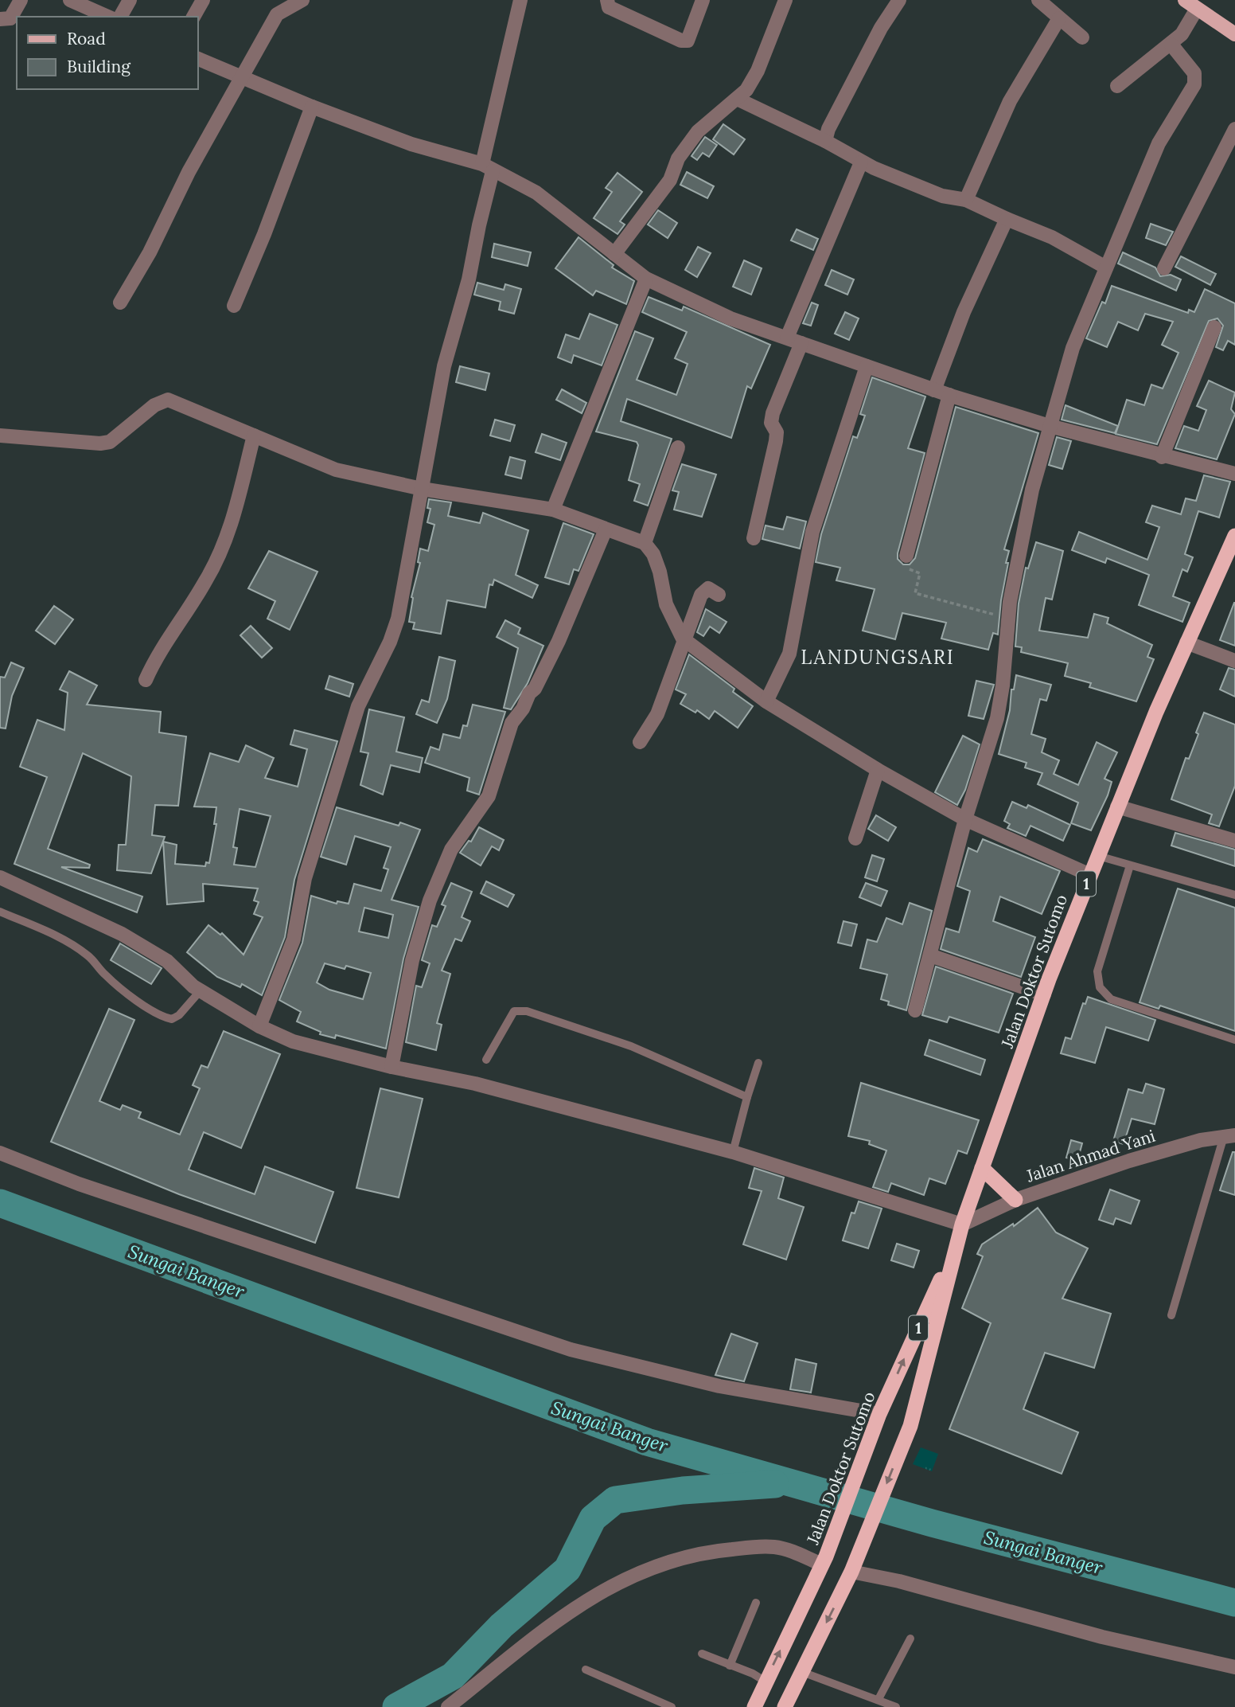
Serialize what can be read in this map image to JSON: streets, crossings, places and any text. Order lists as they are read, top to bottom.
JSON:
{
  "streets": {
    "highway": ["1", "Jalan Doktor Sutomo"],
    "street": ["Jalan Ahmad Yani"]
  },
  "crossings": [
    ["Jalan Doktor Sutomo", "Jalan Ahmad Yani"]
  ],
  "districts": ["LANDUNGSARI"],
  "water": ["Sungai Banger"],
  "legend": ["Road", "Building"]
}
